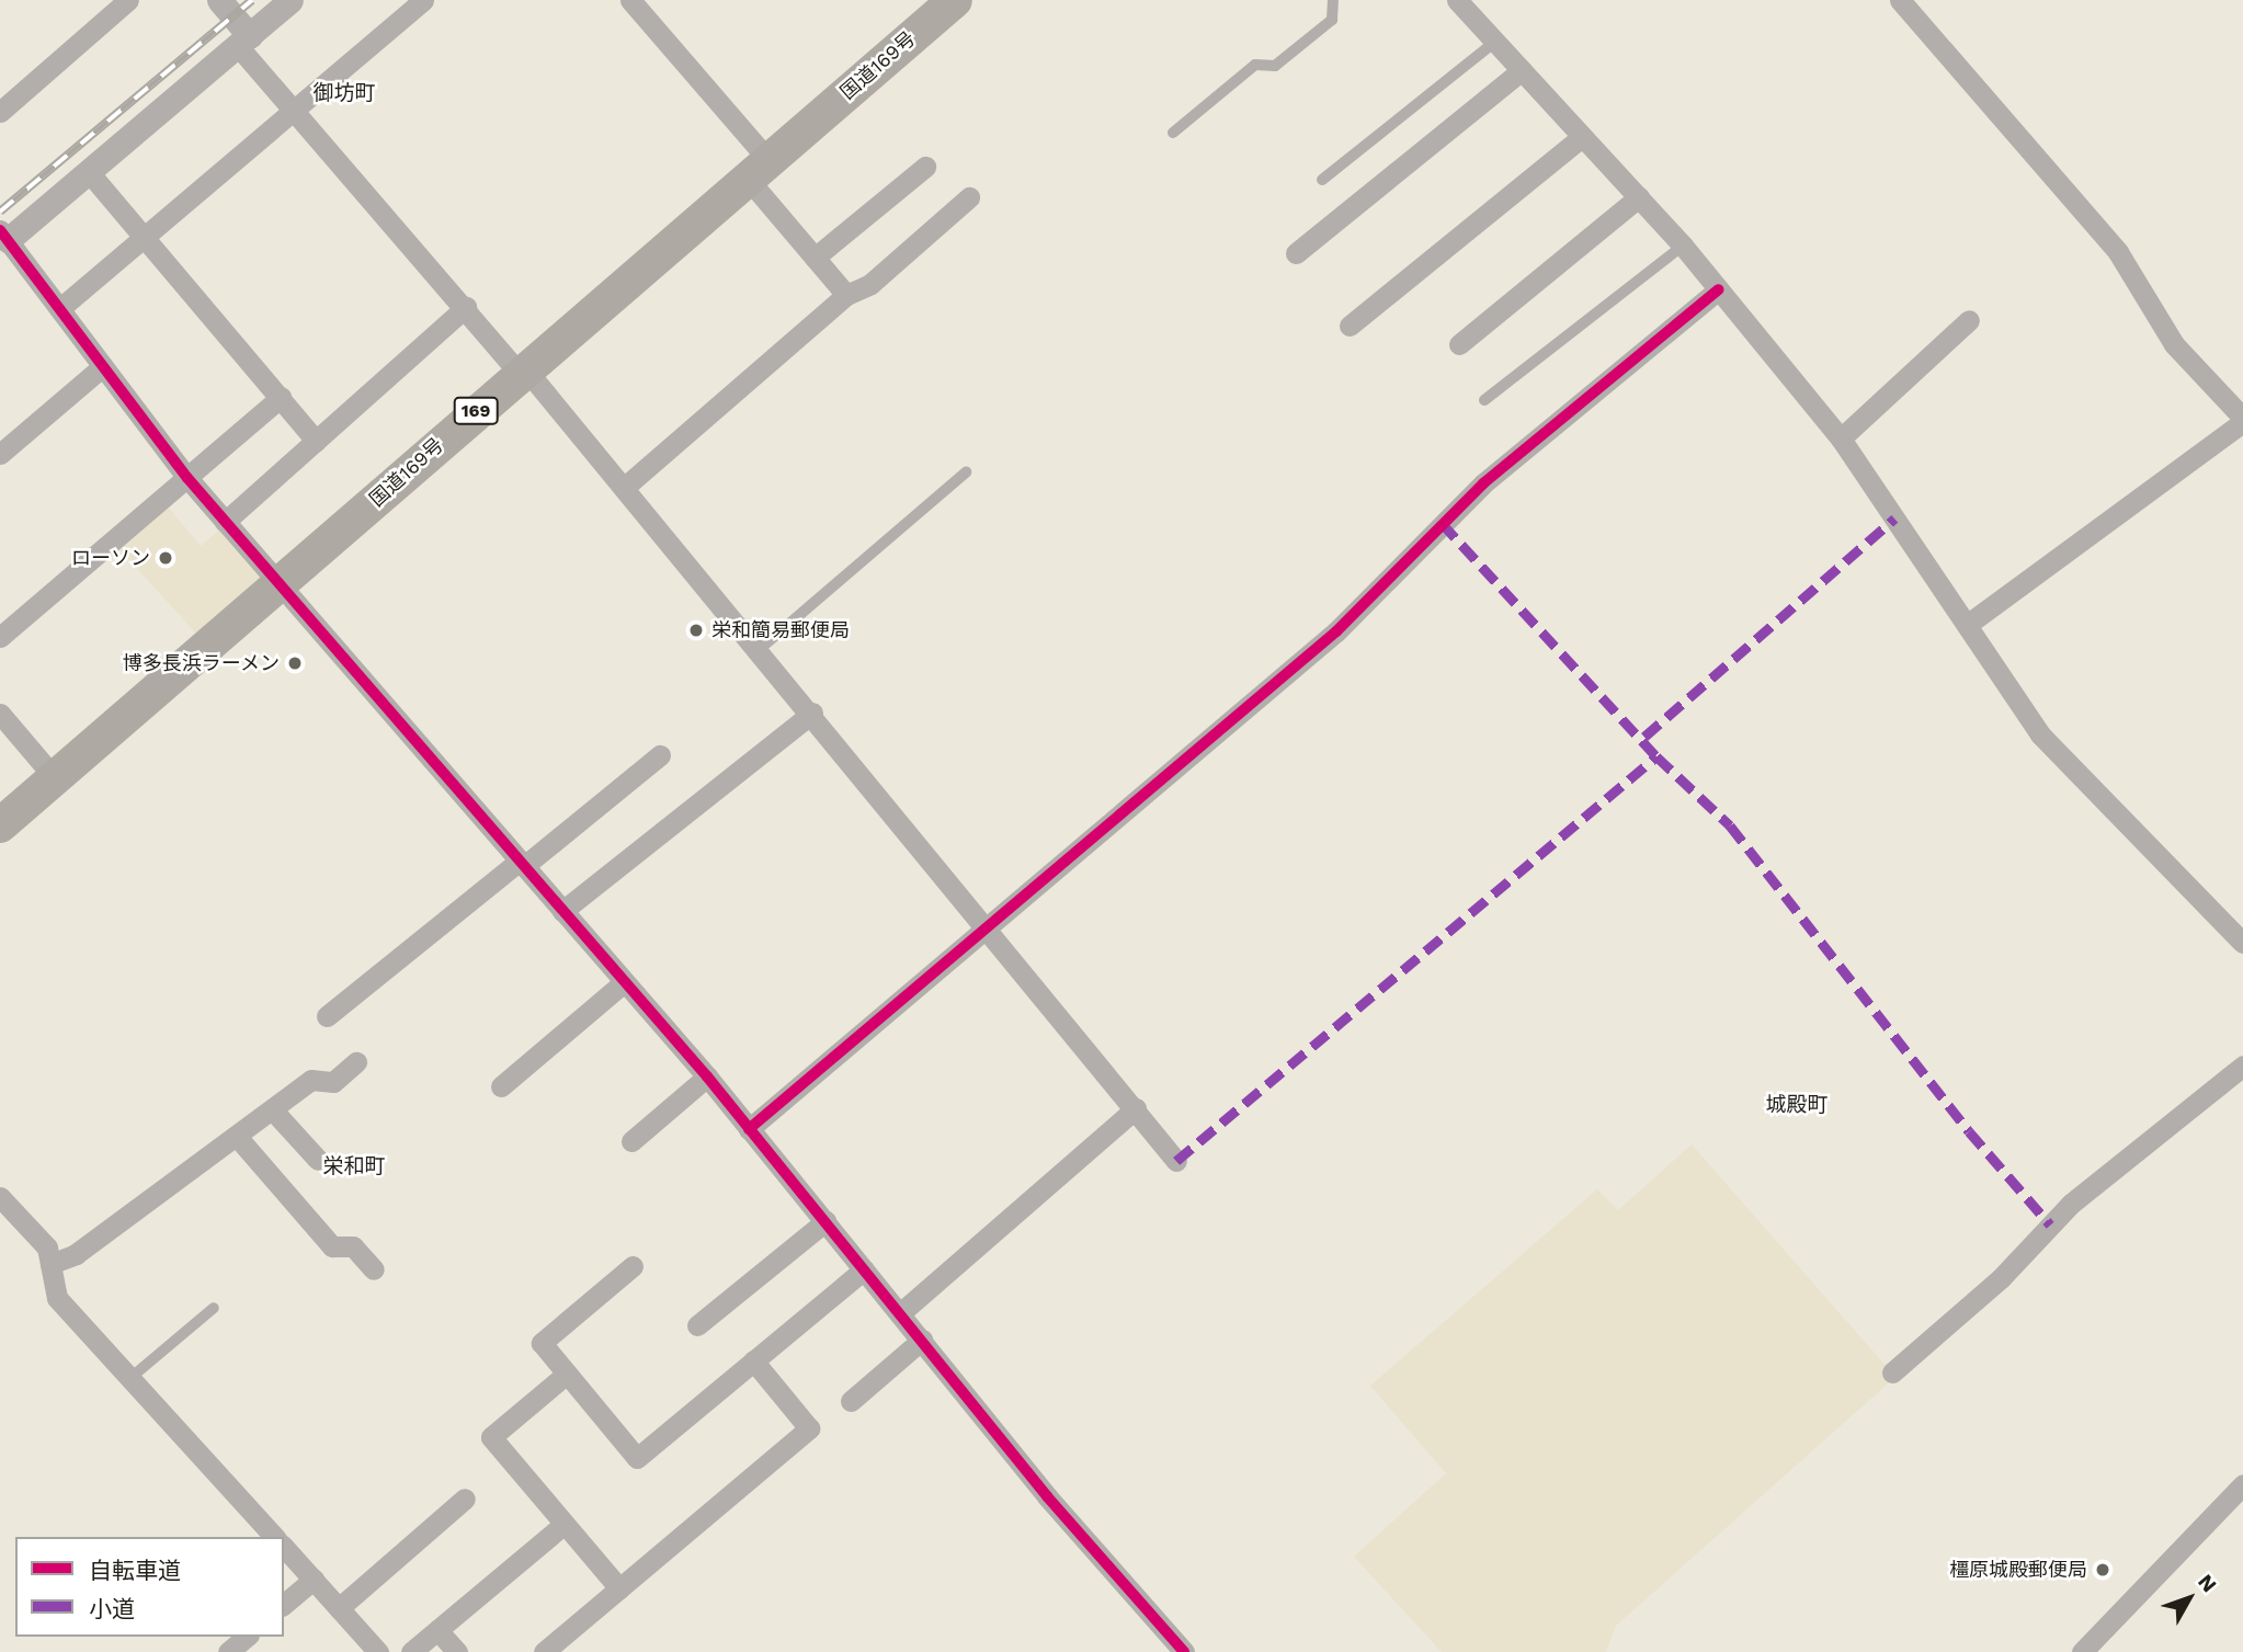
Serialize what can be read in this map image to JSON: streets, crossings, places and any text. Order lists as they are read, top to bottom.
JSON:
{
  "streets": {
    "highway": ["国道169号", "169"]
  },
  "districts": ["御坊町", "城殿町", "栄和町"],
  "places": [
    "ローソン",
    "栄和簡易郵便局",
    "博多長浜ラーメン",
    "橿原城殿郵便局"
  ],
  "legend": ["自転車道", "小道"],
  "north": "top right"
}
